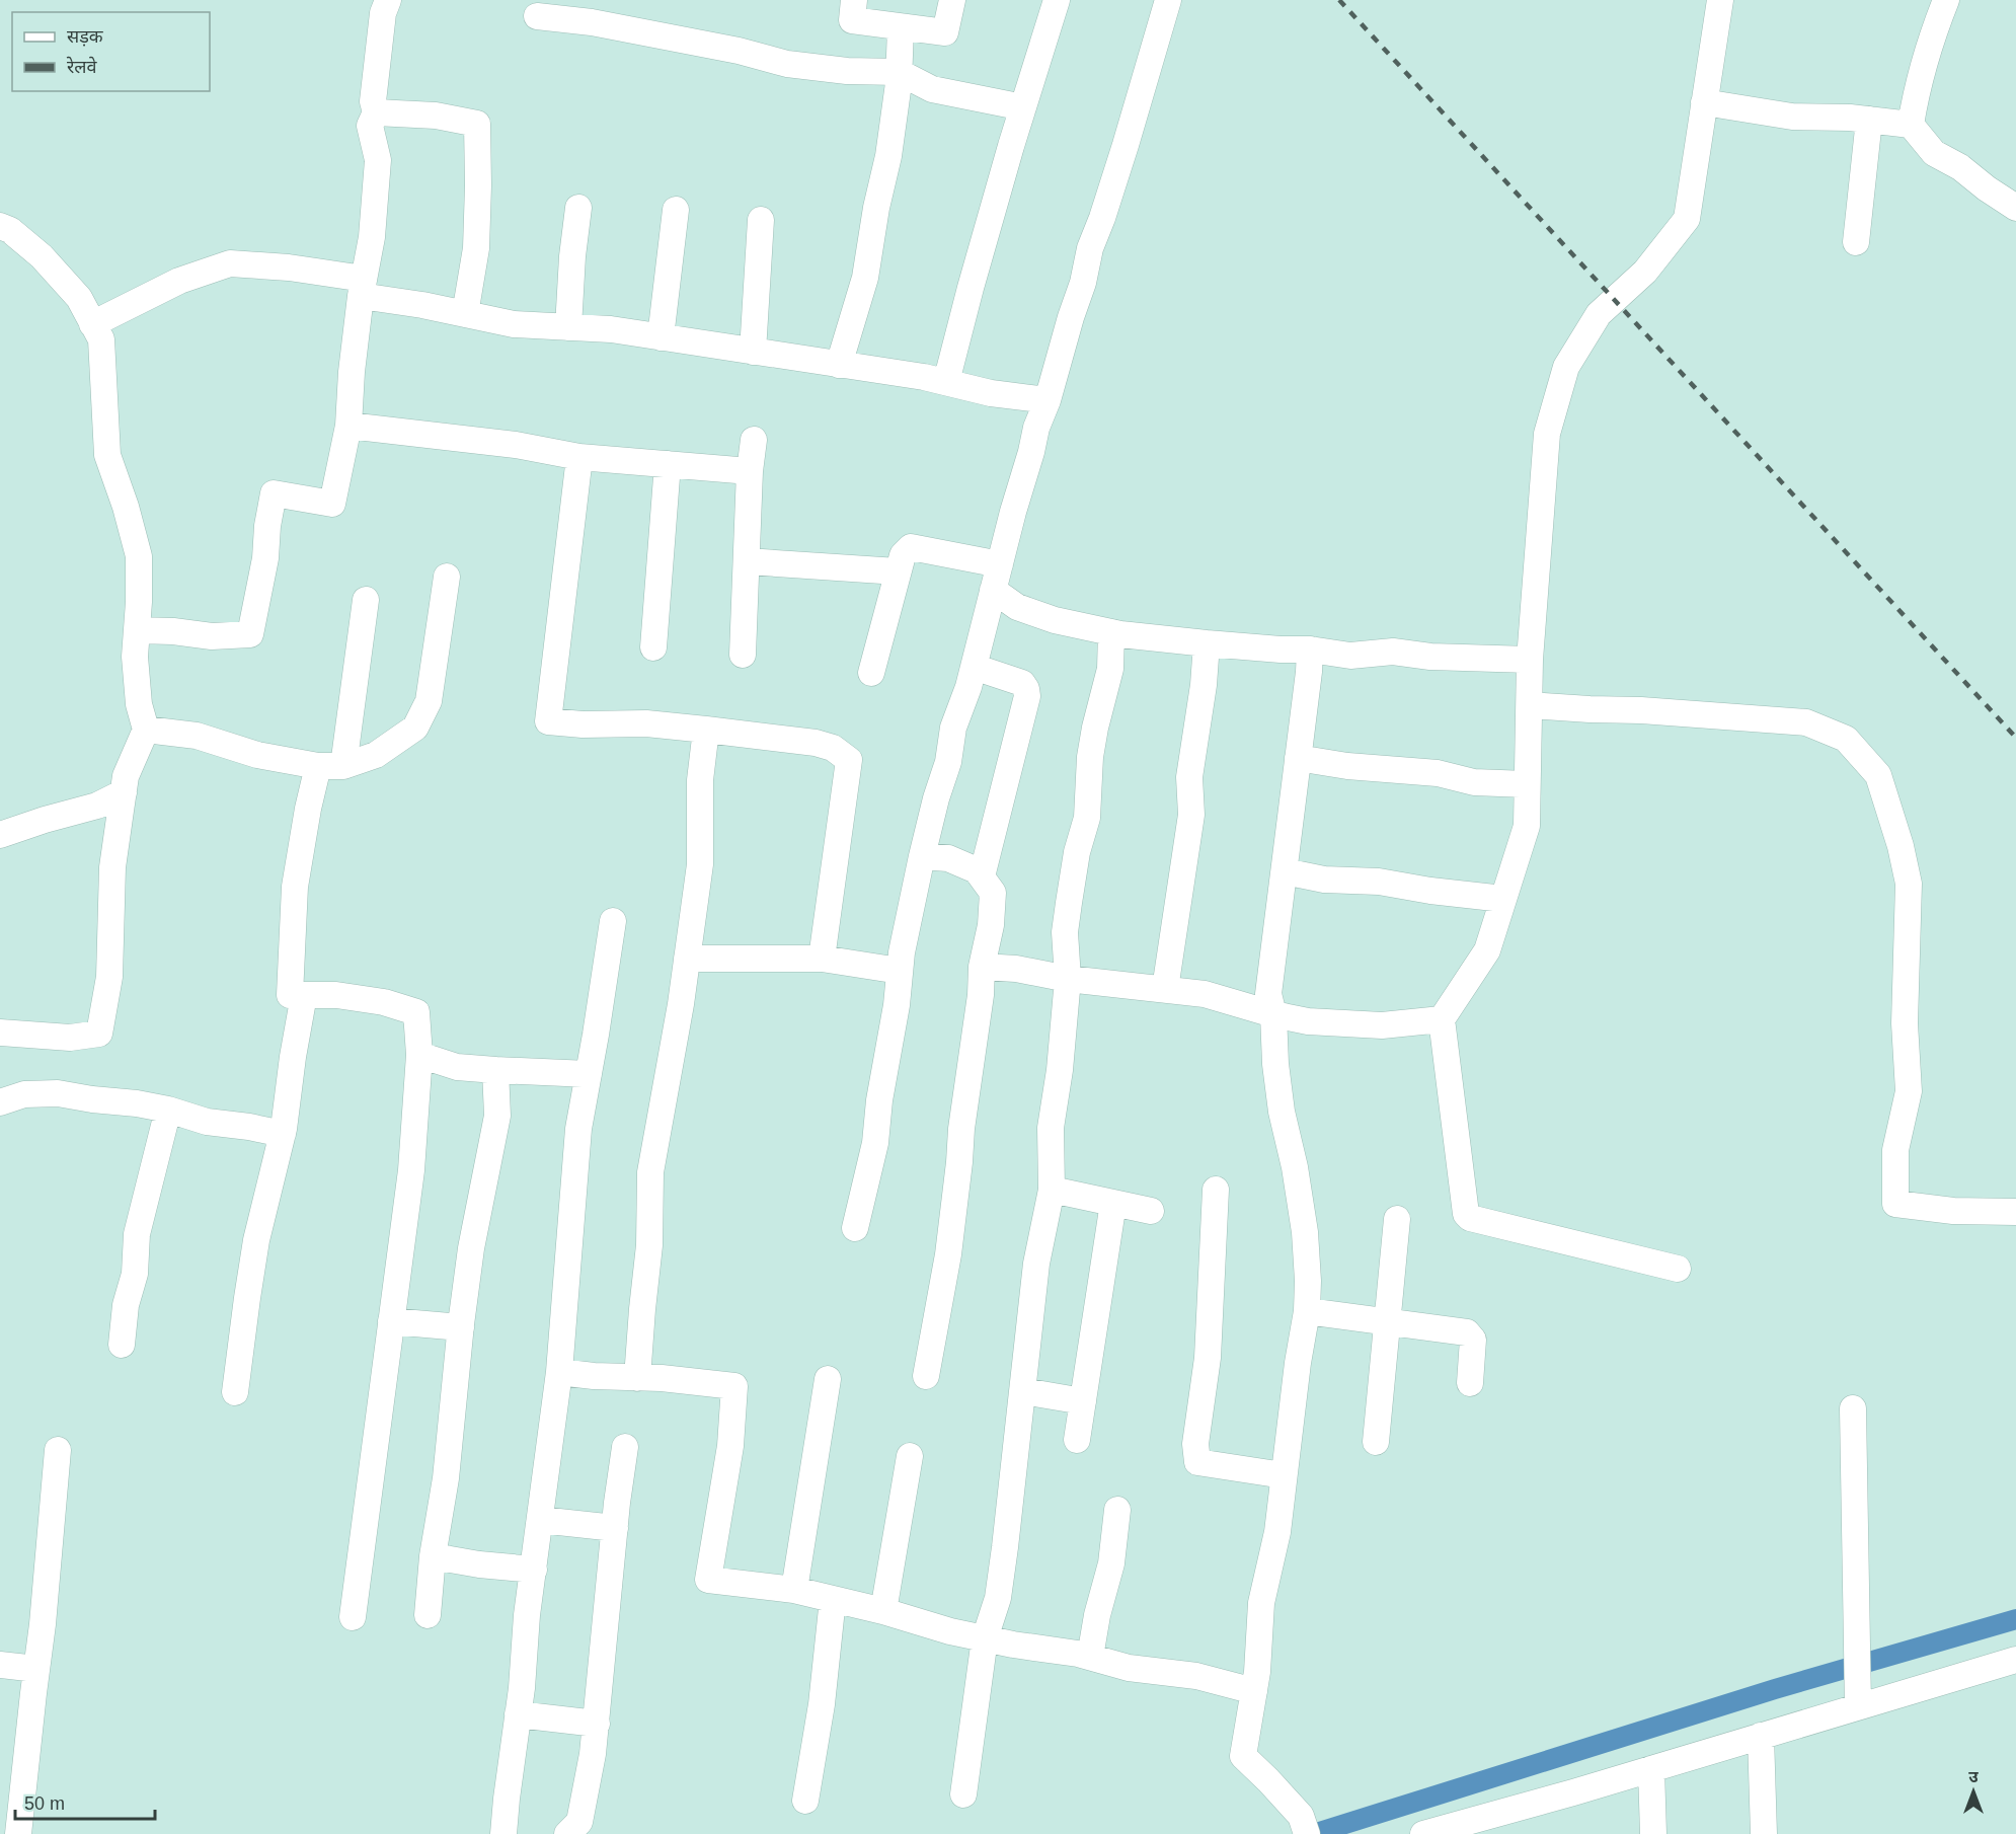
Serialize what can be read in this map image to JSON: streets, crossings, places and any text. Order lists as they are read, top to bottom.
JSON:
{
  "legend": ["सड़क", "रेलवे"],
  "scale_bar": "50 m",
  "north": "top"
}
